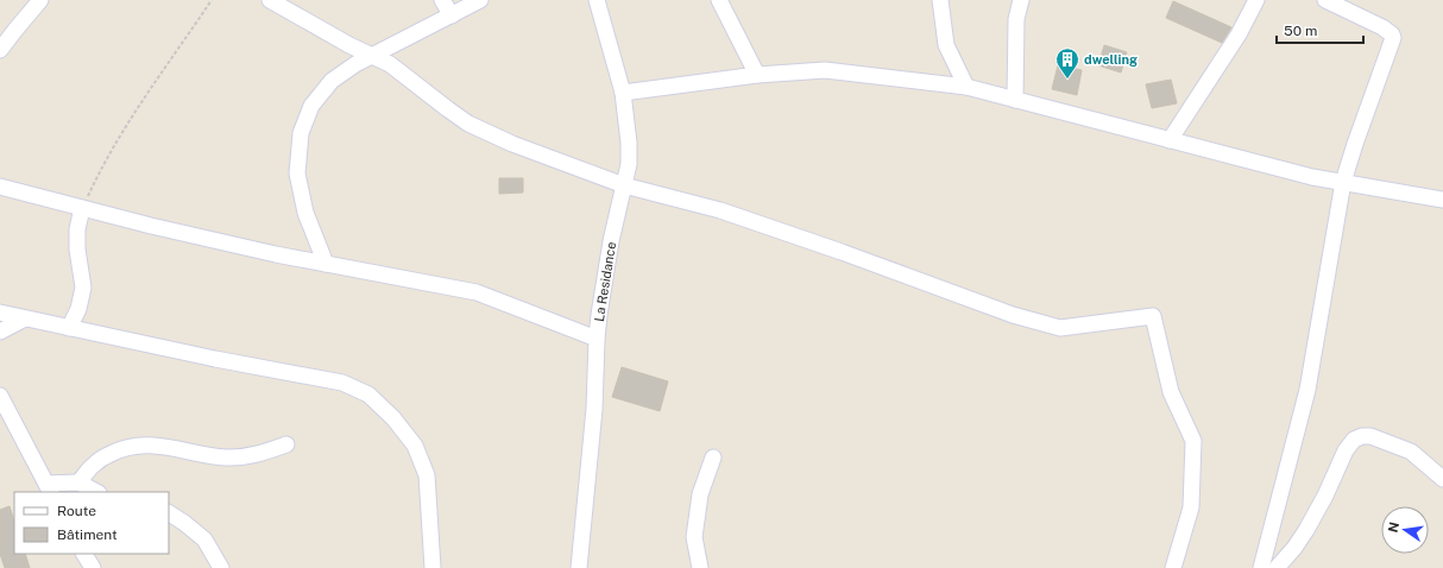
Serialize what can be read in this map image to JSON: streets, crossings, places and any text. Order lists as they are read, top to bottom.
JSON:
{
  "streets": {
    "street": ["La Residance"]
  },
  "places": {
    "building": ["dwelling"]
  },
  "legend": ["Route", "Bâtiment"],
  "scale_bar": "50 m",
  "north": "left"
}
